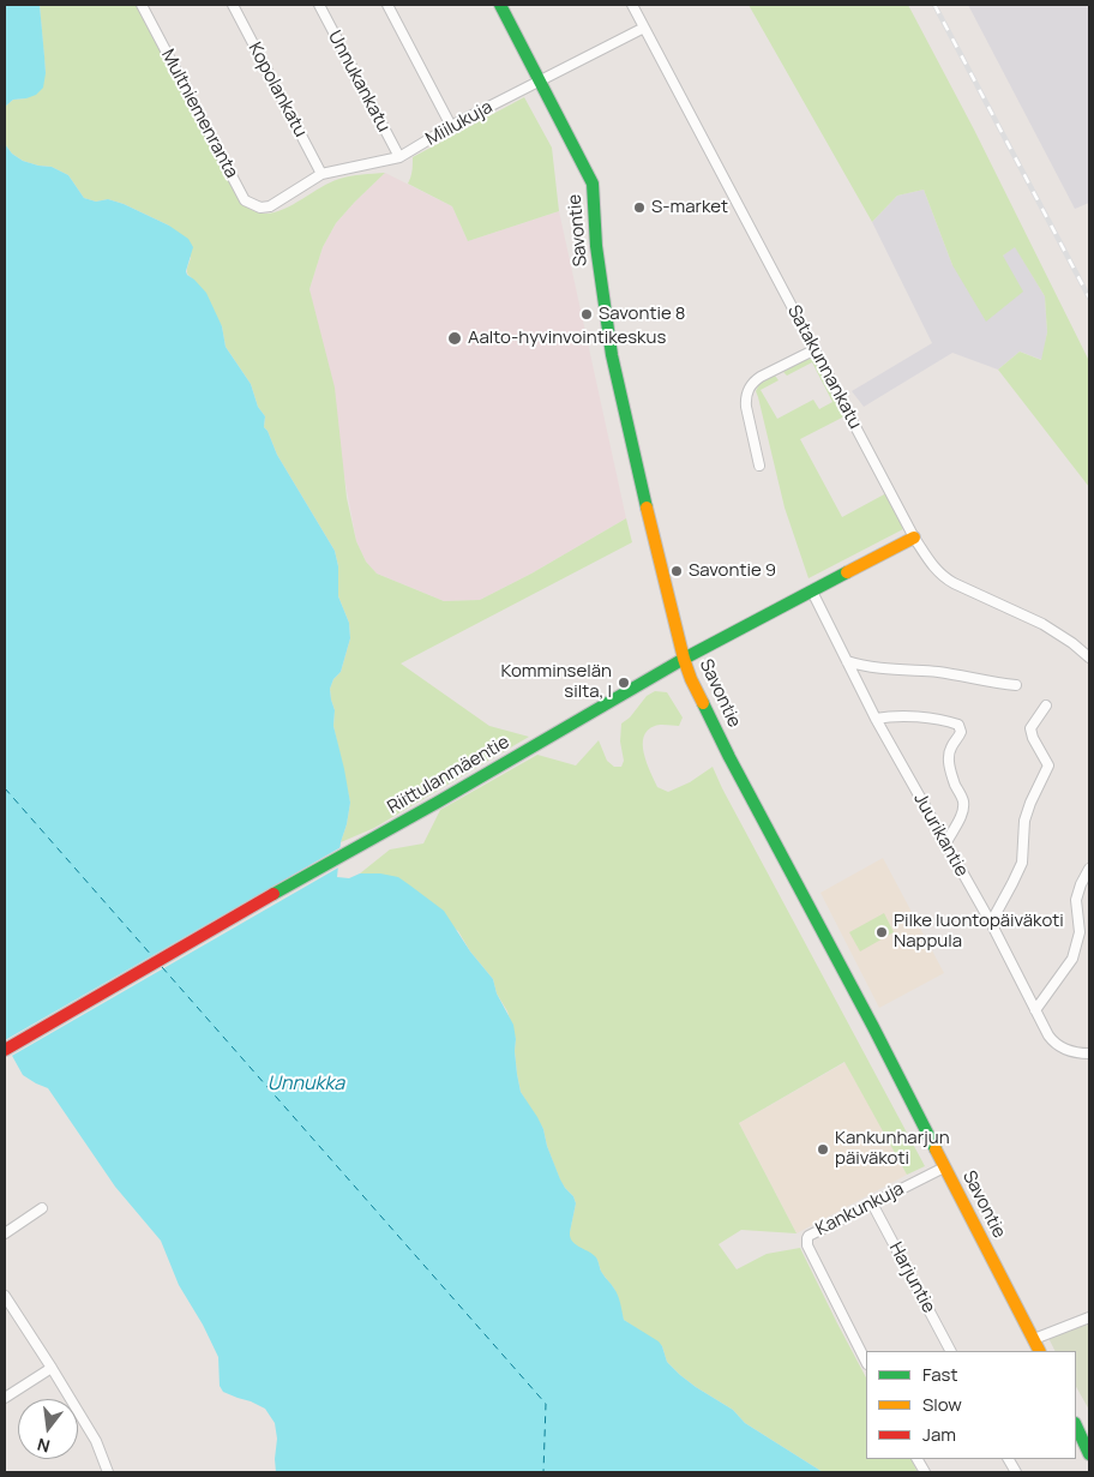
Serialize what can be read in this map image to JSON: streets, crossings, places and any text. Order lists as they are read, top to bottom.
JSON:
{
  "streets": {
    "street": [
      "Unnukankatu",
      "Kopolankatu",
      "Multniemenranta",
      "Miilukuja",
      "Savontie",
      "Satakunnankatu",
      "Riittulanmäentie",
      "Juurikantie",
      "Kankunkuja",
      "Harjuntie"
    ]
  },
  "crossings": [
    ["Unnukankatu", "Miilukuja"],
    ["Kopolankatu", "Miilukuja"],
    ["Multniemenranta", "Miilukuja"],
    ["Miilukuja", "Savontie"],
    ["Miilukuja", "Satakunnankatu"],
    ["Savontie", "Riittulanmäentie"],
    ["Savontie", "Kankunkuja"],
    ["Satakunnankatu", "Riittulanmäentie"],
    ["Riittulanmäentie", "Juurikantie"],
    ["Kankunkuja", "Harjuntie"]
  ],
  "water": ["Unnukka"],
  "places": [
    "S-market",
    "Savontie 8",
    "Aalto-hyvinvointikeskus",
    "Savontie 9",
    "Komminselän silta, I",
    "Pilke luontopäiväkoti Nappula",
    "Kankunharjun päiväkoti"
  ],
  "legend": ["Fast", "Slow", "Jam"],
  "north": "bottom"
}
